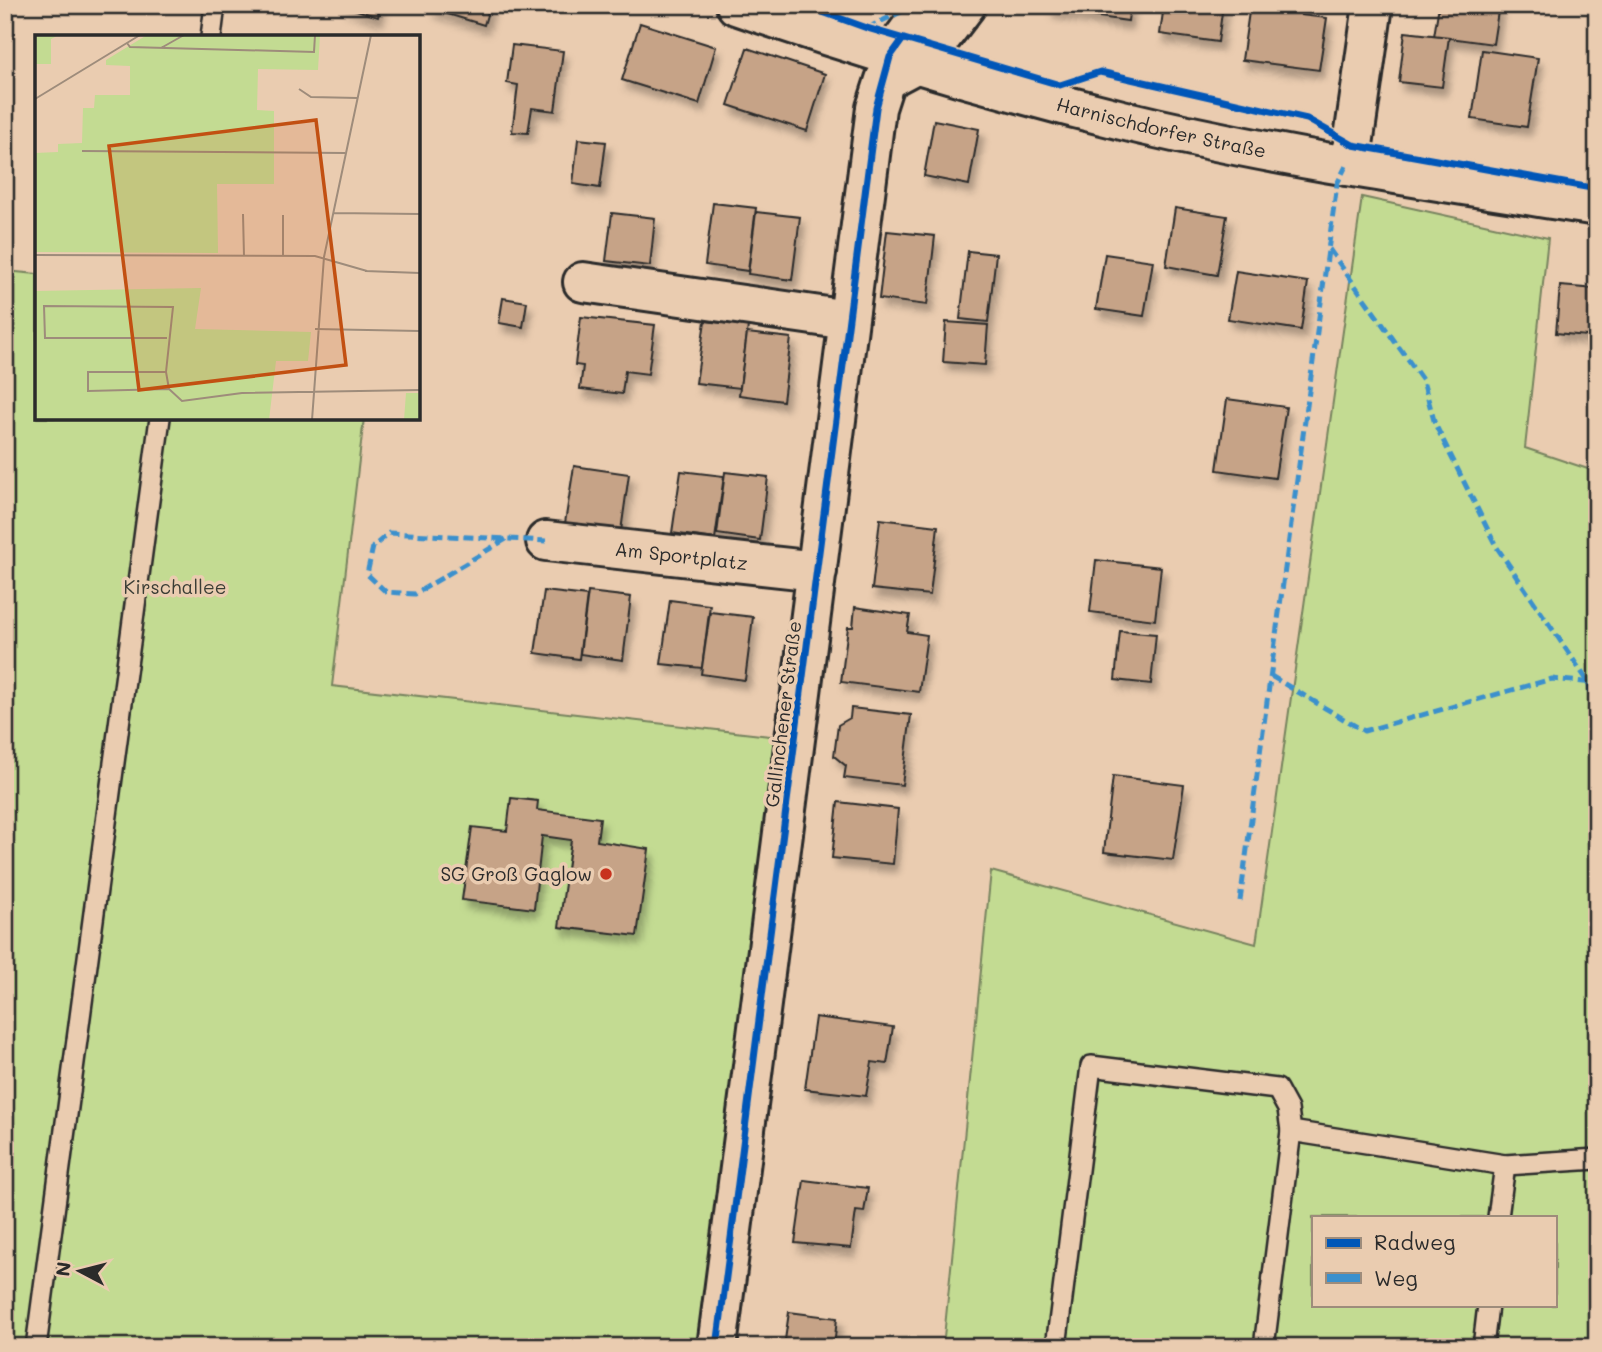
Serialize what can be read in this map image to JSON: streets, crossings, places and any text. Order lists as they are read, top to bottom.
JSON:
{
  "streets": {
    "street": ["Harnischdorfer Straße", "Am Sportplatz", "Gallinchener Straße"]
  },
  "crossings": [
    ["Harnischdorfer Straße", "Gallinchener Straße"],
    ["Am Sportplatz", "Gallinchener Straße"]
  ],
  "parks": ["Kirschallee"],
  "places": ["SG Groß Gaglow"],
  "legend": ["Radweg", "Weg"],
  "north": "left"
}
